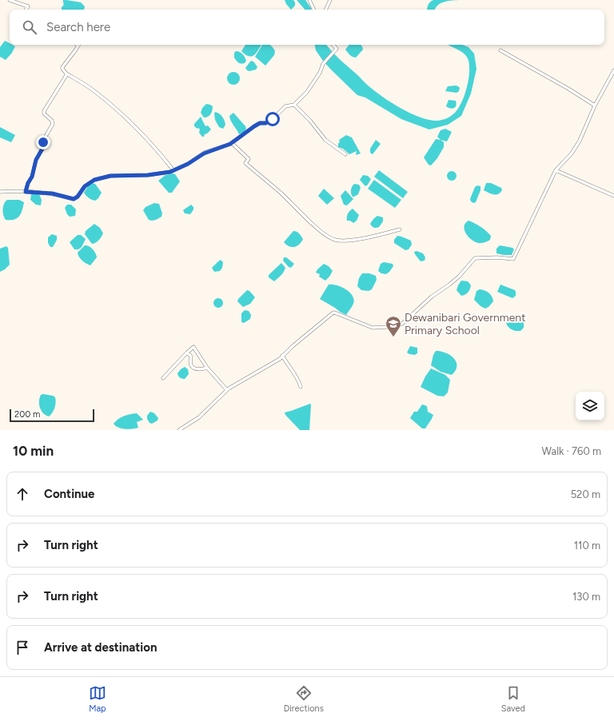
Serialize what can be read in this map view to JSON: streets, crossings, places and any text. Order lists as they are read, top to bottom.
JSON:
{
  "places": {
    "school or university": ["Dewanibari Government Primary School"]
  },
  "scale_bar": "200 m",
  "page": {
    "search": "Search here",
    "scale": "200 m",
    "heading": ["10 min", "Walk · 760 m"],
    "list": [
      ["Continue", "520 m"],
      ["Turn right", "110 m"],
      ["Turn right", "130 m"],
      "Arrive at destination"
    ],
    "nav": ["Map", "Directions", "Saved"]
  }
}
